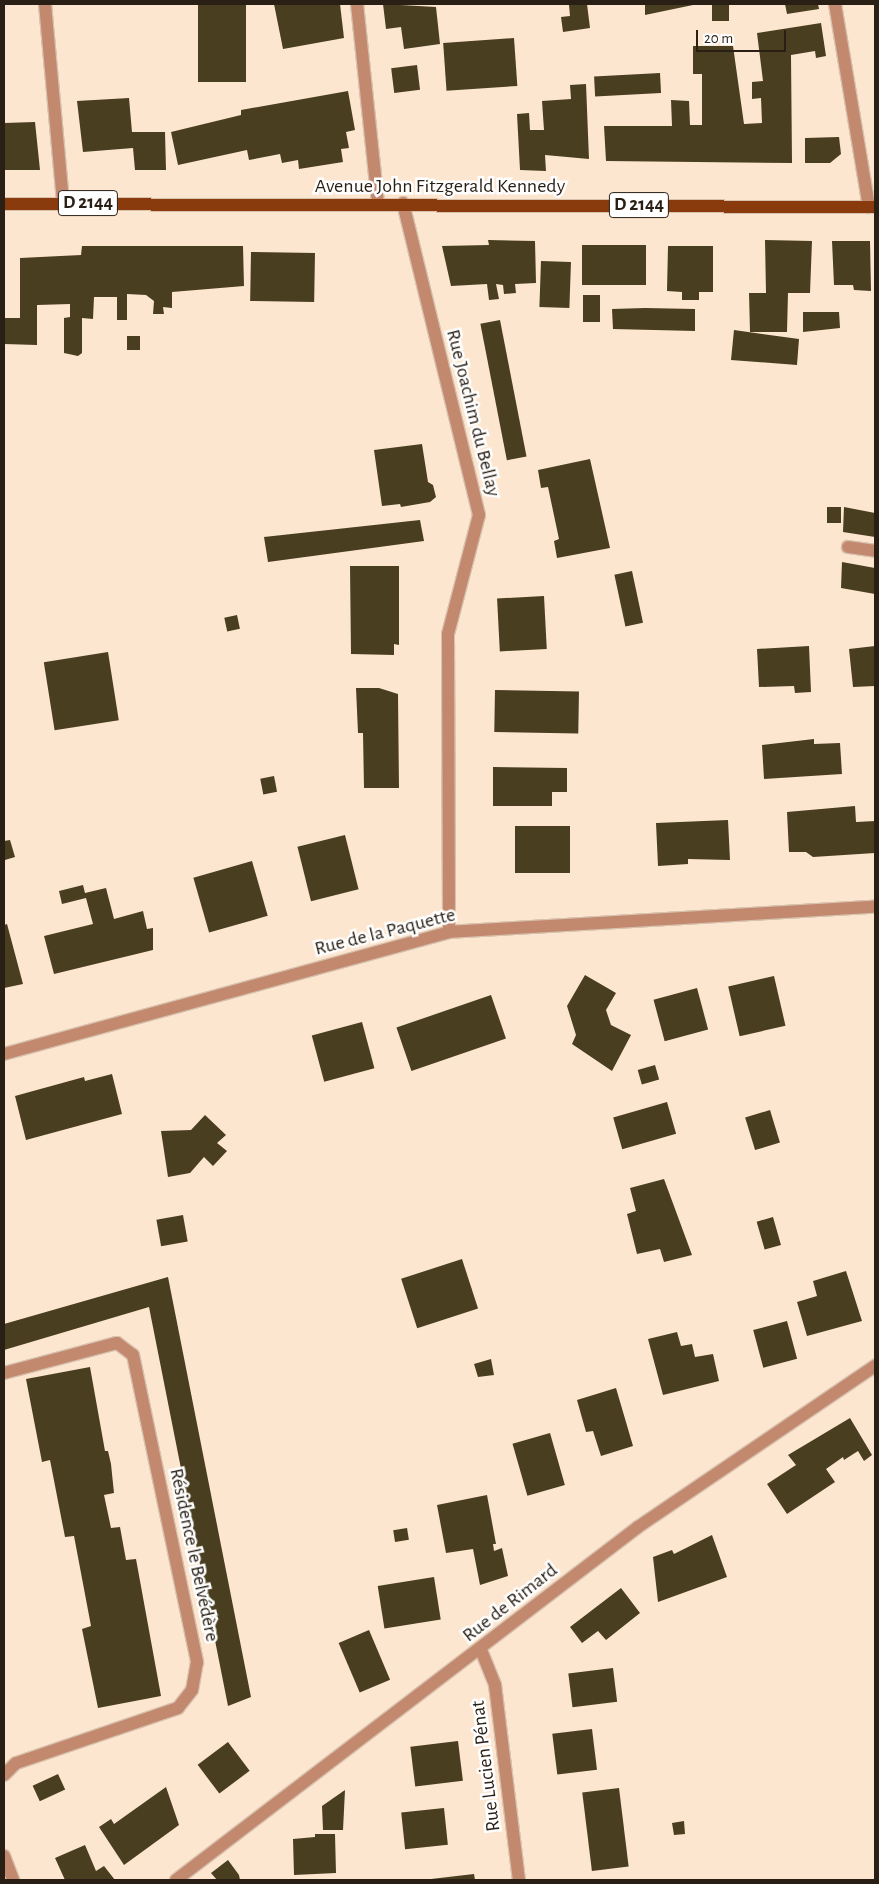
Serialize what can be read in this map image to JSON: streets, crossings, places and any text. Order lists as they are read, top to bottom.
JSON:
{
  "streets": {
    "main road": ["Avenue John Fitzgerald Kennedy", "D 2144"],
    "street": [
      "Rue Joachim du Bellay",
      "Rue de la Paquette",
      "Résidence le Belvédère",
      "Rue de Rimard",
      "Rue Lucien Pénat"
    ]
  },
  "crossings": [
    ["Avenue John Fitzgerald Kennedy", "Rue Joachim du Bellay"],
    ["Rue Joachim du Bellay", "Rue de la Paquette"],
    ["Rue de Rimard", "Rue Lucien Pénat"]
  ],
  "scale_bar": "20 m"
}
